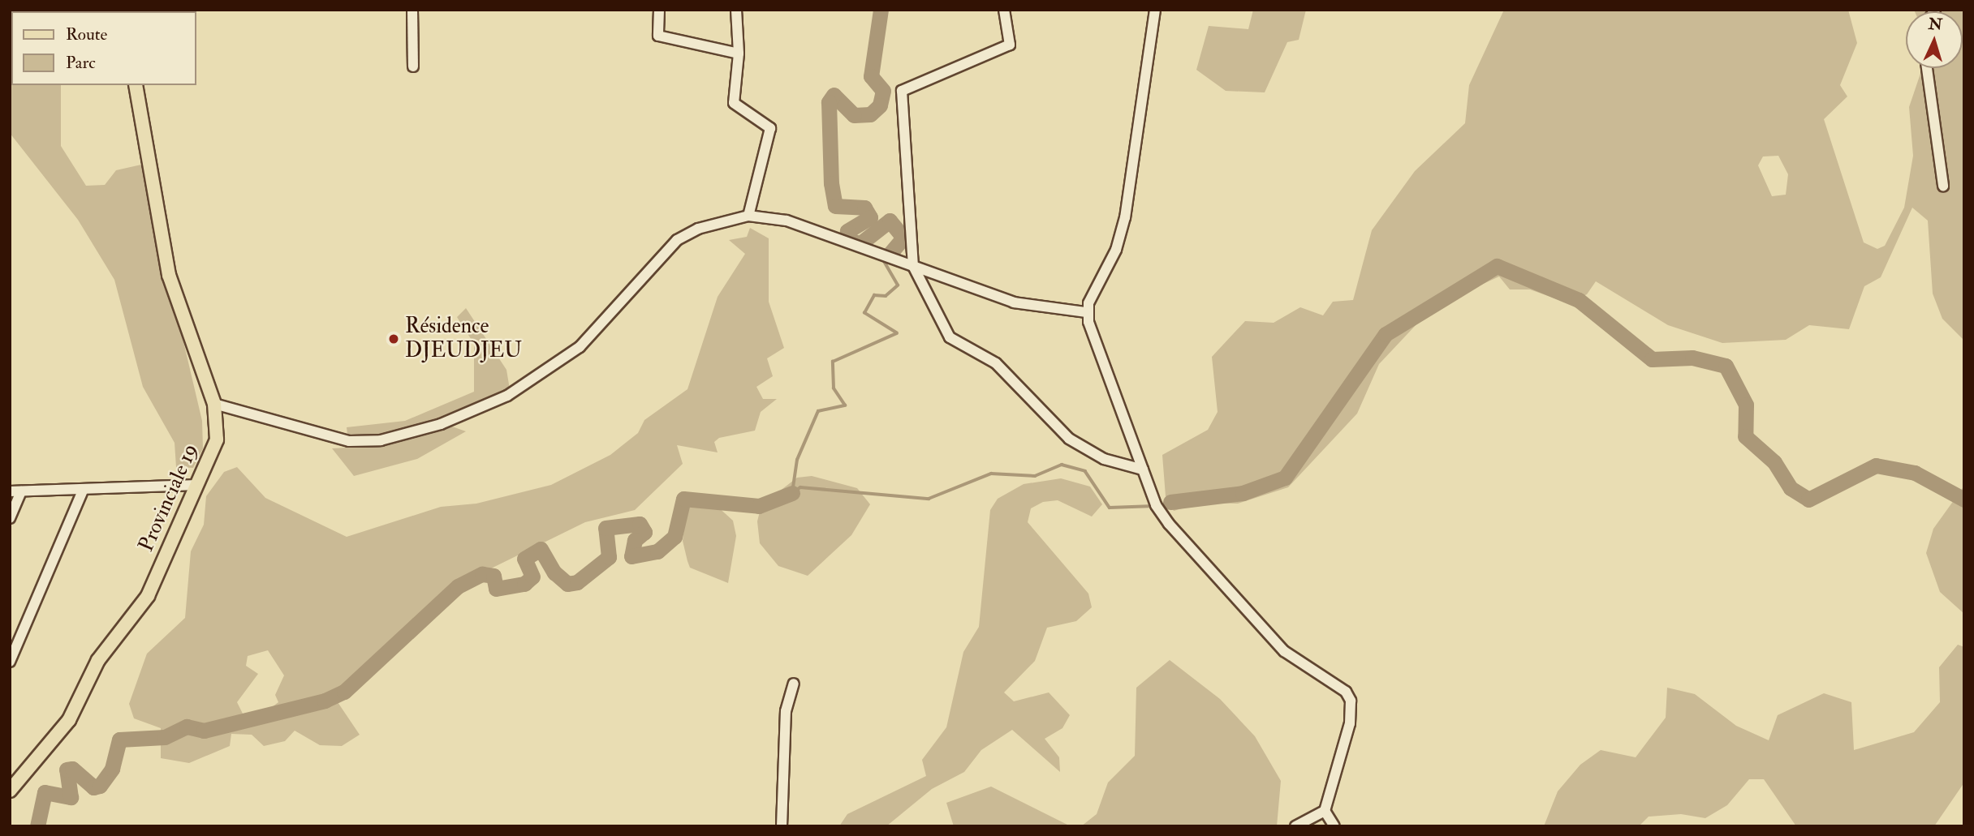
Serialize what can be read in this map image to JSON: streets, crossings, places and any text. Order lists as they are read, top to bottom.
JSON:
{
  "streets": {
    "main road": ["Provinciale 19"]
  },
  "places": ["Résidence DJEUDJEU"],
  "legend": ["Route", "Parc"],
  "north": "top"
}
